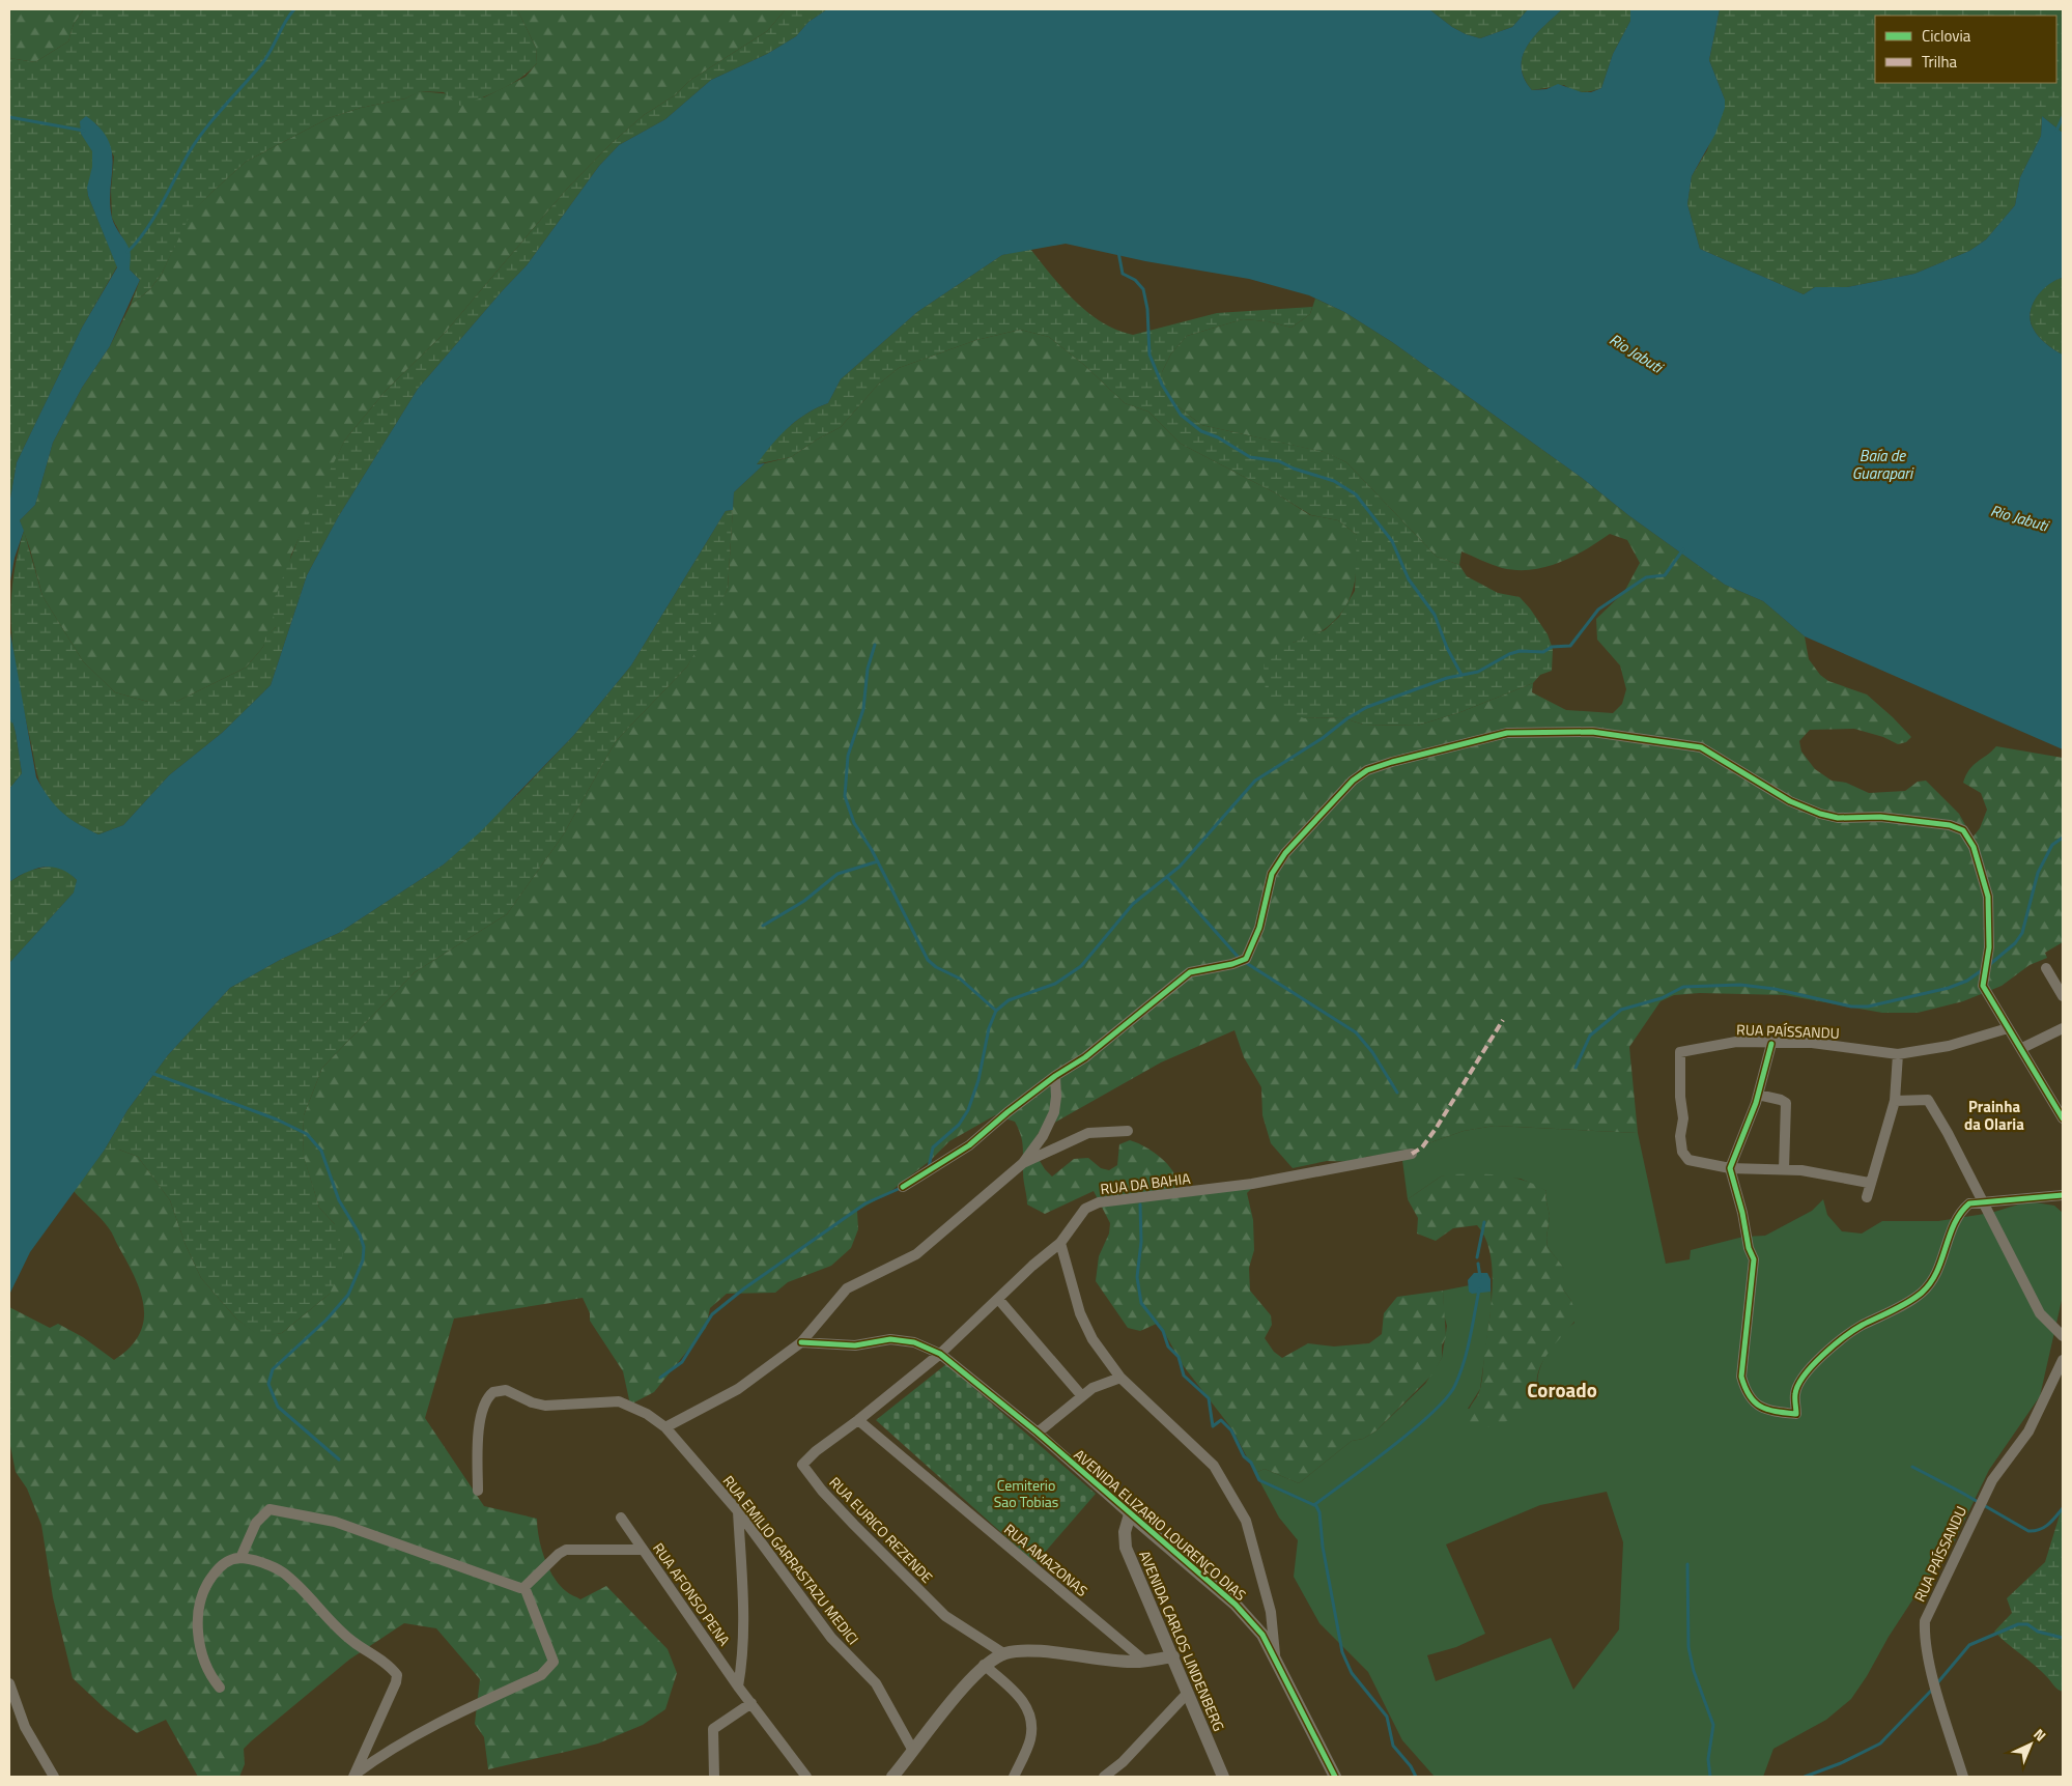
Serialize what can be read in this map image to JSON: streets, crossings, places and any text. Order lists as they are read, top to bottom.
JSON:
{
  "streets": {
    "street": [
      "RUA PAÍSSANDU",
      "RUA DA BAHIA",
      "AVENIDA ELIZARIO LOURENÇO DIAS",
      "RUA EURICO REZENDE",
      "RUA EMILIO GARRASTAZU MEDICI",
      "RUA AMAZONAS",
      "RUA AFONSO PENA",
      "AVENIDA CARLOS LINDENBERG"
    ]
  },
  "crossings": [
    ["RUA DA BAHIA", "AVENIDA ELIZARIO LOURENÇO DIAS"],
    ["RUA DA BAHIA", "RUA EURICO REZENDE"],
    ["RUA DA BAHIA", "RUA AMAZONAS"],
    ["AVENIDA ELIZARIO LOURENÇO DIAS", "AVENIDA CARLOS LINDENBERG"],
    ["RUA EURICO REZENDE", "RUA AMAZONAS"],
    ["RUA EMILIO GARRASTAZU MEDICI", "RUA AFONSO PENA"]
  ],
  "districts": ["Prainha da Olaria", "Coroado"],
  "water": ["Rio Jabuti", "Baía de Guarapari"],
  "parks": ["Cemiterio Sao Tobias"],
  "legend": ["Ciclovia", "Trilha"],
  "north": "top right"
}
